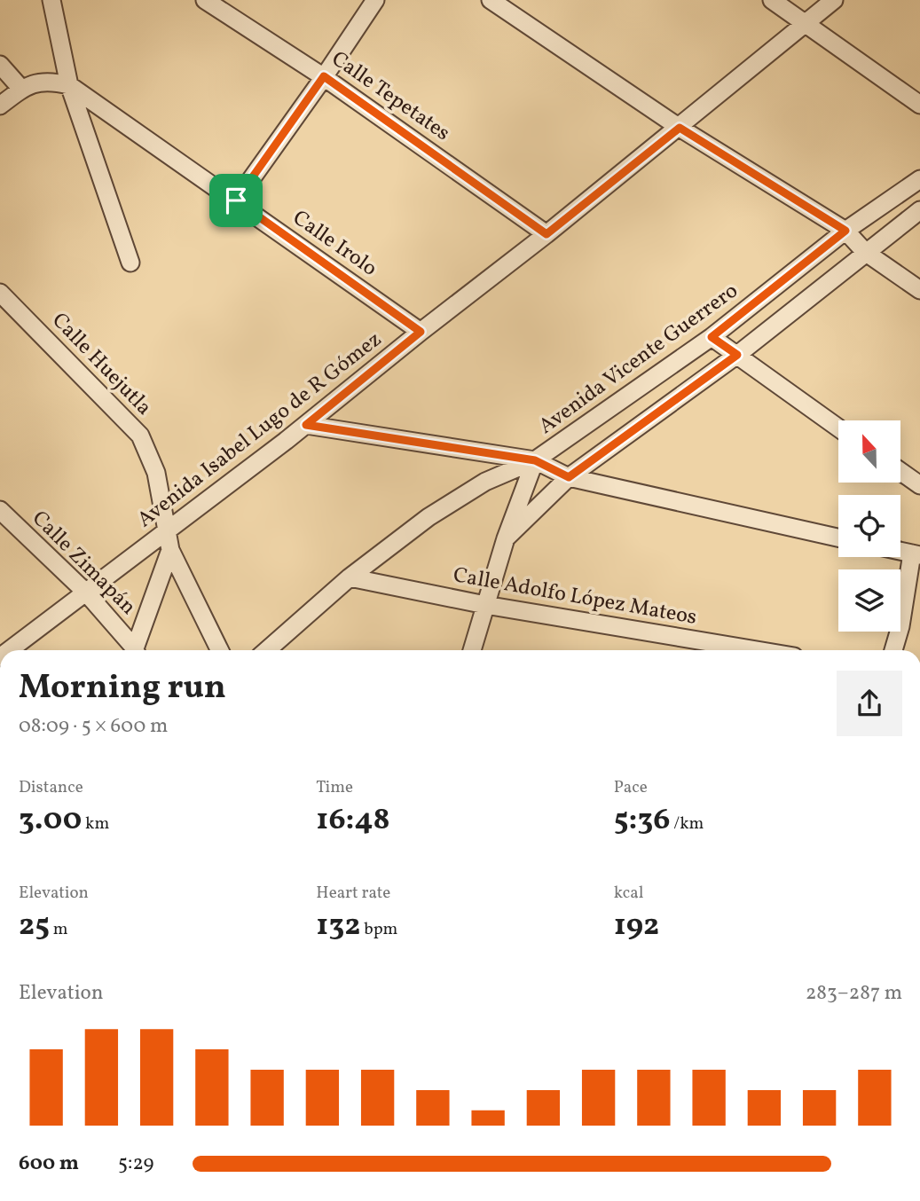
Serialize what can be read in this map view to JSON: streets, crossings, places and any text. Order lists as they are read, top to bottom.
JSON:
{
  "streets": {
    "street": [
      "Calle Tepetates",
      "Calle Irolo",
      "Avenida Vicente Guerrero",
      "Calle Huejutla",
      "Avenida Isabel Lugo de R Gómez",
      "Calle Zimapán",
      "Calle Adolfo López Mateos"
    ]
  },
  "crossings": [
    ["Calle Tepetates", "Avenida Isabel Lugo de R Gómez"],
    ["Calle Irolo", "Avenida Isabel Lugo de R Gómez"],
    ["Avenida Vicente Guerrero", "Calle Adolfo López Mateos"],
    ["Calle Huejutla", "Avenida Isabel Lugo de R Gómez"],
    ["Avenida Isabel Lugo de R Gómez", "Calle Zimapán"]
  ],
  "north": "top",
  "page": {
    "heading": ["Morning run", "08:09 · 5 × 600 m"],
    "stats": [
      ["Distance", "3.00 km"],
      ["Time", "16:48"],
      ["Pace", "5:36 /km"],
      ["Elevation", "25 m"],
      ["Heart rate", "132 bpm"],
      ["kcal", "192"]
    ],
    "chart": ["Elevation", "283–287 m"],
    "list": [
      {
        "name": "600 m",
        "note": "5:29"
      }
    ]
  }
}
